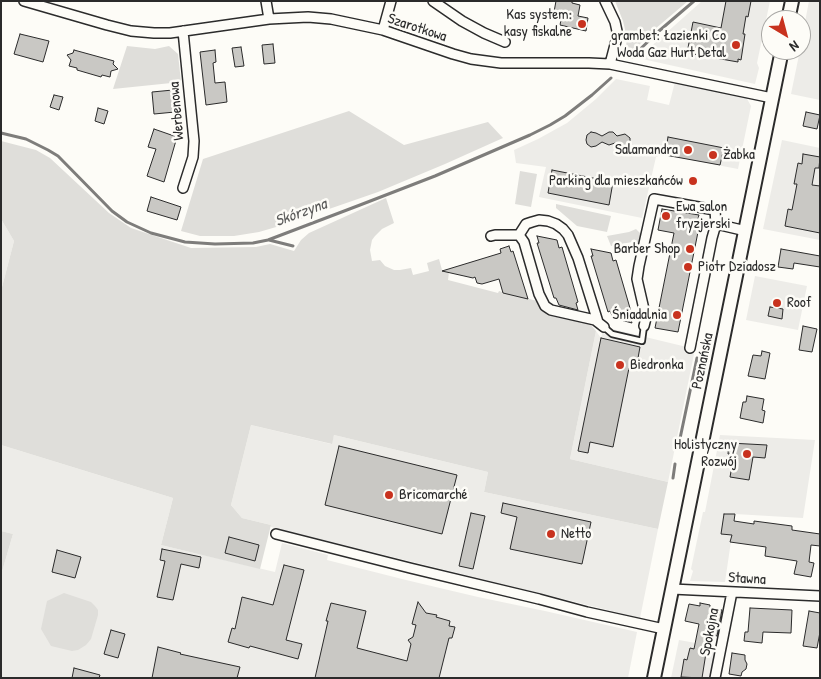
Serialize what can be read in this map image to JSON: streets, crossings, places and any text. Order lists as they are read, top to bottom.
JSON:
{
  "streets": {
    "street": [
      "Szarotkowa",
      "Werbenowa",
      "Poznańska",
      "Stawna",
      "Spokojna"
    ]
  },
  "crossings": [
    ["Szarotkowa", "Werbenowa"],
    ["Szarotkowa", "Poznańska"],
    ["Poznańska", "Stawna"],
    ["Stawna", "Spokojna"]
  ],
  "water": ["Skórzyna"],
  "places": [
    "Kas system: kasy fiskalne",
    "grambet: Łazienki Co Woda Gaz Hurt Detal",
    "Salamandra",
    "Żabka",
    "Parking dla mieszkańców",
    "Ewa salon fryzjerski",
    "Barber Shop",
    "Piotr Dziadosz",
    "Roof",
    "Śniadalnia",
    "Biedronka",
    "Holistyczny Rozwój",
    "Bricomarché",
    "Netto"
  ],
  "north": "bottom right"
}
